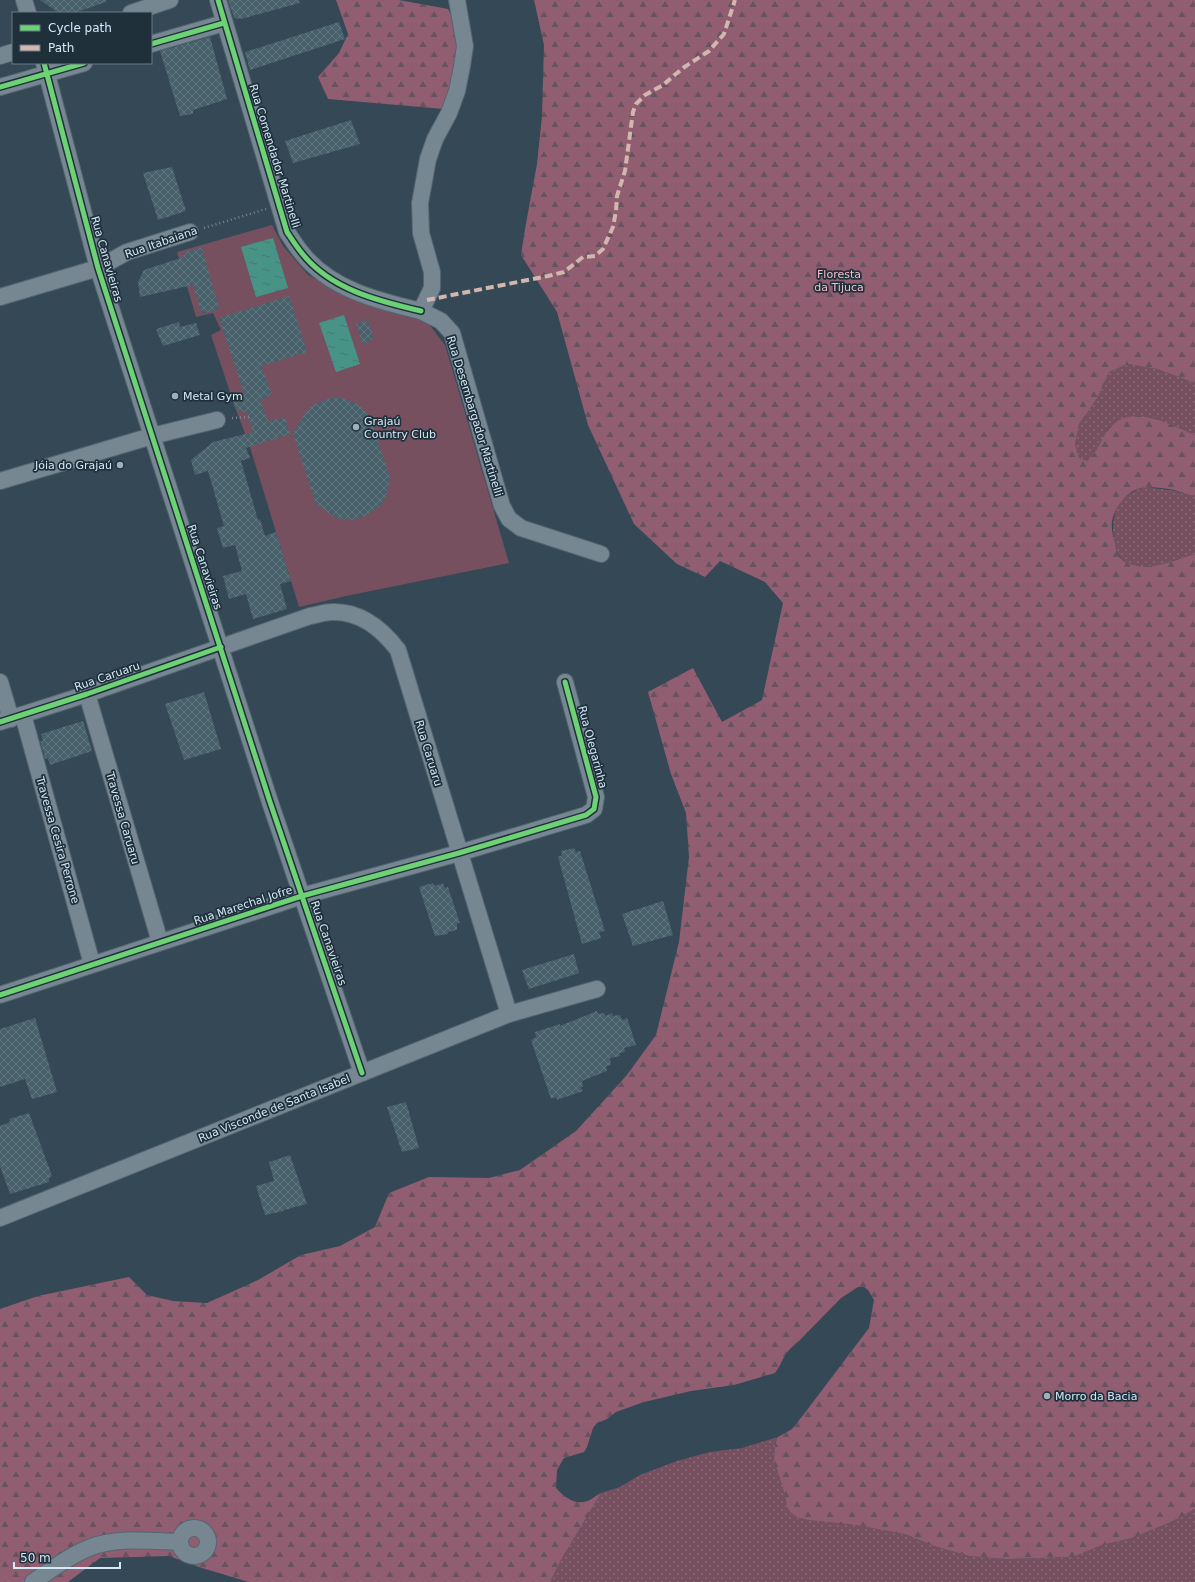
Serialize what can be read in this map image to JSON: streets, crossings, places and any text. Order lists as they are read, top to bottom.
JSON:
{
  "streets": {
    "street": [
      "Rua Comendador Martinelli",
      "Rua Itabaiana",
      "Rua Canavieiras",
      "Rua Desembargador Martinelli",
      "Rua Caruaru",
      "Rua Olegarinha",
      "Travessa Caruaru",
      "Travessa Cesira Perrone",
      "Rua Marechal Jofre",
      "Rua Visconde de Santa Isabel"
    ]
  },
  "crossings": [
    ["Rua Comendador Martinelli", "Rua Itabaiana"],
    ["Rua Comendador Martinelli", "Rua Desembargador Martinelli"],
    ["Rua Itabaiana", "Rua Canavieiras"],
    ["Rua Canavieiras", "Rua Caruaru"],
    ["Rua Canavieiras", "Rua Marechal Jofre"],
    ["Rua Canavieiras", "Rua Visconde de Santa Isabel"],
    ["Rua Caruaru", "Travessa Caruaru"],
    ["Rua Caruaru", "Travessa Cesira Perrone"],
    ["Rua Caruaru", "Rua Marechal Jofre"],
    ["Rua Caruaru", "Rua Visconde de Santa Isabel"],
    ["Rua Olegarinha", "Rua Marechal Jofre"],
    ["Travessa Caruaru", "Rua Marechal Jofre"],
    ["Travessa Cesira Perrone", "Rua Marechal Jofre"]
  ],
  "parks": ["Floresta da Tijuca"],
  "places": [
    "Metal Gym",
    "Grajaú Country Club",
    "Jóia do Grajaú",
    "Morro da Bacia"
  ],
  "legend": ["Cycle path", "Path"],
  "scale_bar": "50 m"
}
